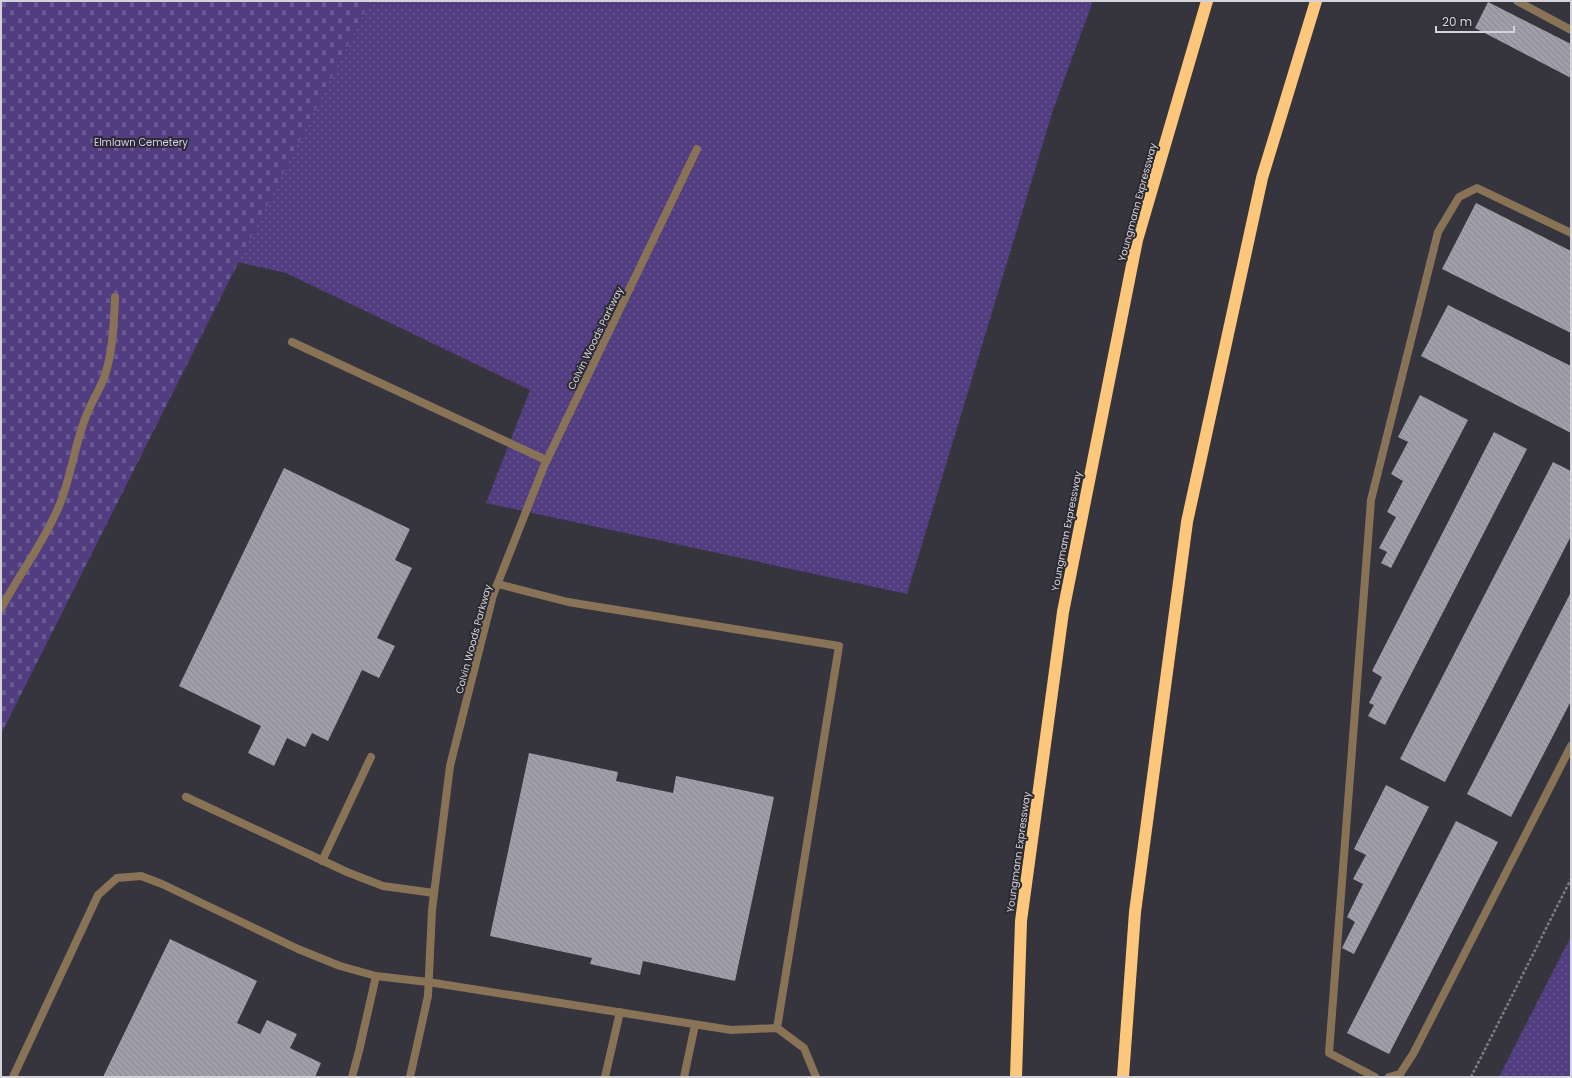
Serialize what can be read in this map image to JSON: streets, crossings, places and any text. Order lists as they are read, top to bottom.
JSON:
{
  "streets": {
    "highway": ["Youngmann Expressway"],
    "street": ["Colvin Woods Parkway"]
  },
  "parks": ["Elmlawn Cemetery"],
  "scale_bar": "20 m"
}
